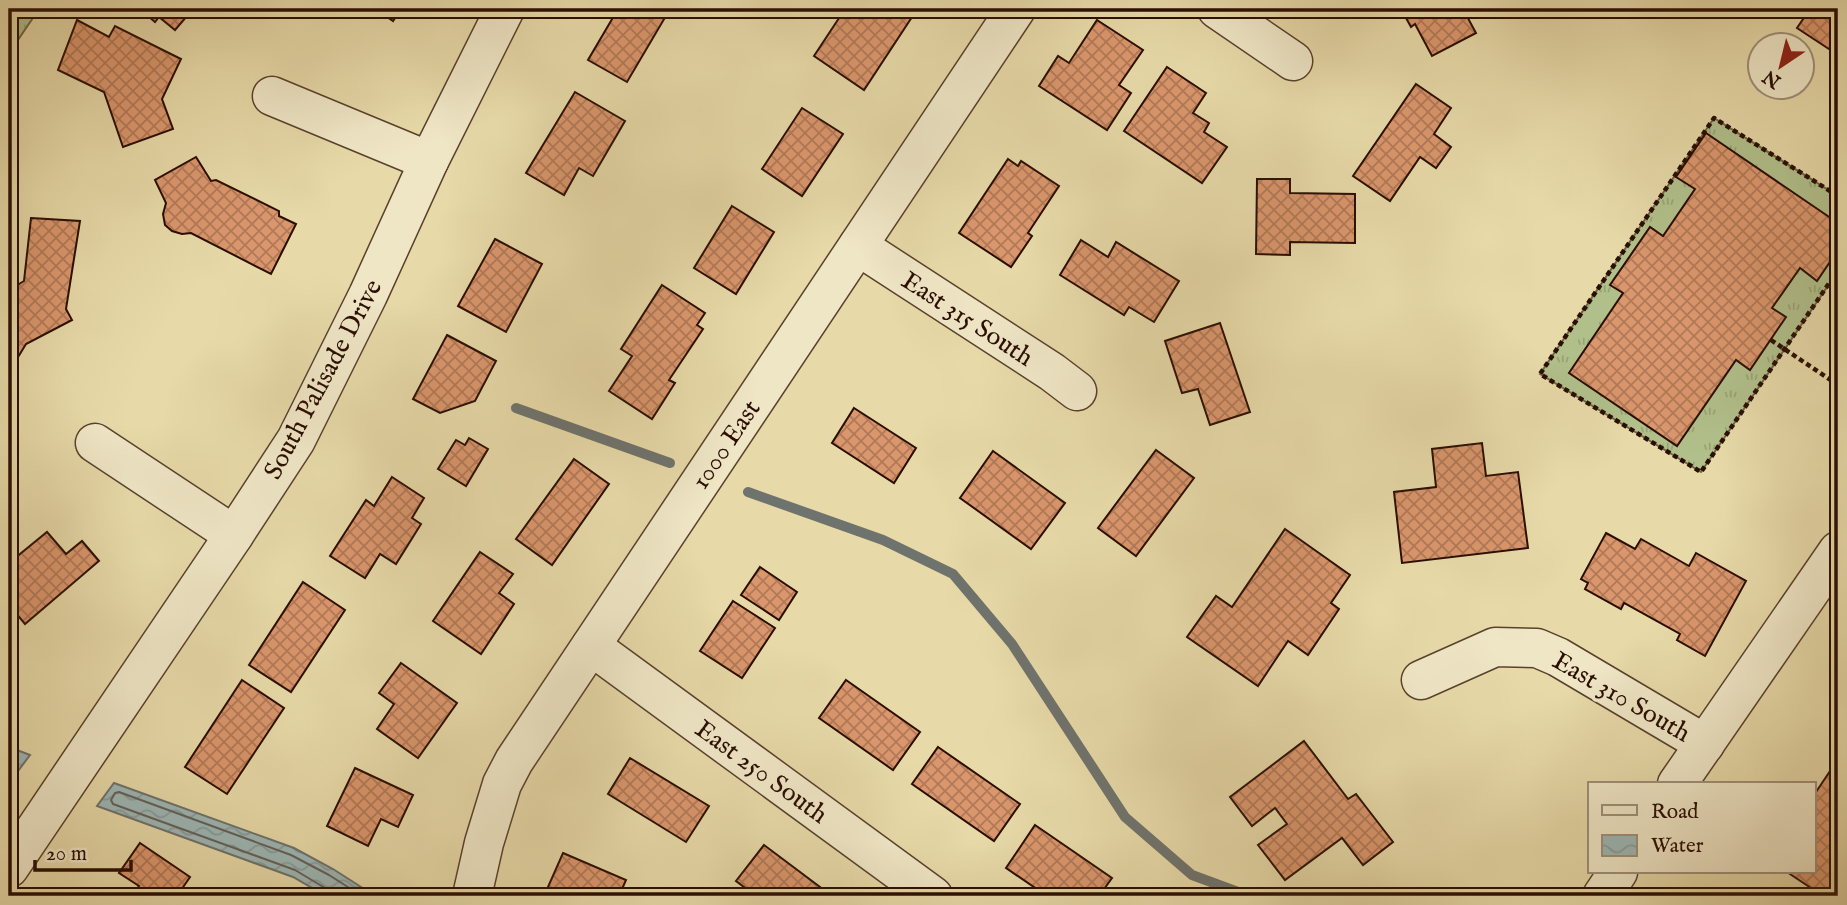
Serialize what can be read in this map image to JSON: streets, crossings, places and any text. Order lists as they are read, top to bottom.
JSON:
{
  "streets": {
    "street": [
      "East 315 South",
      "South Palisade Drive",
      "1000 East",
      "East 310 South",
      "East 250 South"
    ]
  },
  "crossings": [
    ["East 315 South", "1000 East"],
    ["1000 East", "East 250 South"]
  ],
  "legend": ["Road", "Water"],
  "scale_bar": "20 m",
  "north": "bottom left"
}
